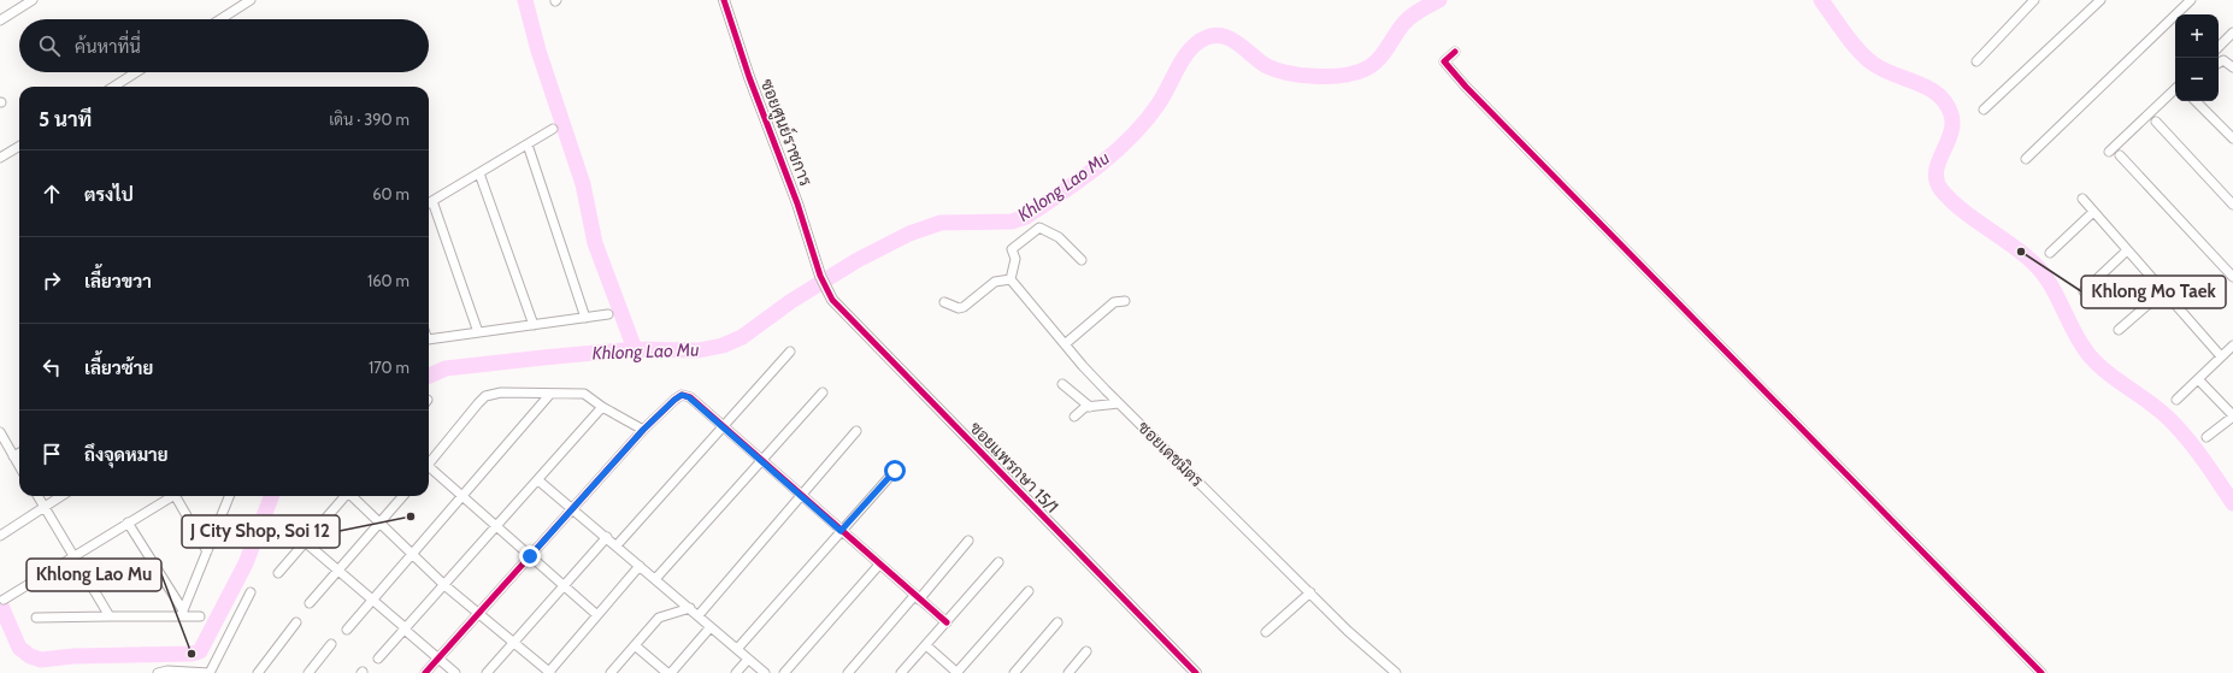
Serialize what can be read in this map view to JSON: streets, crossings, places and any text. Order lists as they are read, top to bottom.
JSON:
{
  "streets": {
    "street": ["ซอยศูนย์ราชการ", "ซอยเดชมิตร", "ซอยแพรกษา 15/1"]
  },
  "crossings": [
    ["ซอยศูนย์ราชการ", "ซอยแพรกษา 15/1"]
  ],
  "water": ["Khlong Lao Mu"],
  "places": ["Khlong Mo Taek", "J City Shop, Soi 12", "Khlong Lao Mu"],
  "page": {
    "map_buttons": ["+", "−"],
    "search": "ค้นหาที่นี่",
    "heading": ["5 นาที", "เดิน · 390 m"],
    "list": [
      ["ตรงไป", "60 m"],
      ["เลี้ยวขวา", "160 m"],
      ["เลี้ยวซ้าย", "170 m"],
      "ถึงจุดหมาย"
    ]
  }
}
